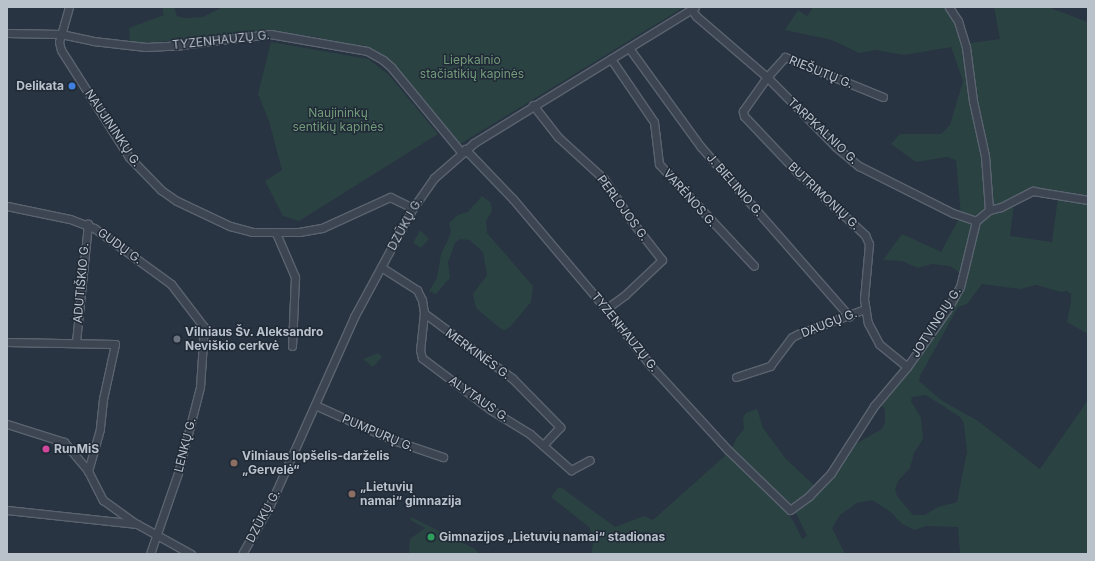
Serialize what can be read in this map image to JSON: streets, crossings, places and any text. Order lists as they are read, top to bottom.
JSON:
{
  "streets": {
    "street": [
      "TYZENHAUZŲ G.",
      "RIEŠUTŲ G.",
      "NAUJININKŲ G.",
      "TARPKALNIO G.",
      "J. BIELINIO G.",
      "BUTRIMONIŲ G.",
      "VARĖNOS G.",
      "PERLOJOS G.",
      "DZŪKŲ G.",
      "GUDŲ G.",
      "ADUTIŠKIO G.",
      "JOTVINGIŲ G.",
      "DAUGŲ G.",
      "MERKINĖS G.",
      "ALYTAUS G.",
      "PUMPURŲ G.",
      "LENKŲ G."
    ]
  },
  "crossings": [
    ["TYZENHAUZŲ G.", "NAUJININKŲ G."],
    ["TYZENHAUZŲ G.", "PERLOJOS G."],
    ["TYZENHAUZŲ G.", "DZŪKŲ G."],
    ["TYZENHAUZŲ G.", "JOTVINGIŲ G."],
    ["RIEŠUTŲ G.", "TARPKALNIO G."],
    ["RIEŠUTŲ G.", "BUTRIMONIŲ G."],
    ["NAUJININKŲ G.", "DZŪKŲ G."],
    ["TARPKALNIO G.", "BUTRIMONIŲ G."],
    ["TARPKALNIO G.", "DZŪKŲ G."],
    ["TARPKALNIO G.", "JOTVINGIŲ G."],
    ["J. BIELINIO G.", "DZŪKŲ G."],
    ["J. BIELINIO G.", "DAUGŲ G."],
    ["BUTRIMONIŲ G.", "JOTVINGIŲ G."],
    ["BUTRIMONIŲ G.", "DAUGŲ G."],
    ["VARĖNOS G.", "DZŪKŲ G."],
    ["PERLOJOS G.", "DZŪKŲ G."],
    ["DZŪKŲ G.", "PUMPURŲ G."],
    ["GUDŲ G.", "ADUTIŠKIO G."],
    ["GUDŲ G.", "LENKŲ G."],
    ["MERKINĖS G.", "ALYTAUS G."]
  ],
  "parks": ["Liepkalnio stačiatikių kapinės", "Naujininkų sentikių kapinės"],
  "places": [
    "Delikata",
    "Vilniaus Šv. Aleksandro Neviškio cerkvė",
    "RunMiS",
    "Vilniaus lopšelis-darželis „Gervelė“",
    "„Lietuvių namai“ gimnazija",
    "Gimnazijos „Lietuvių namai“ stadionas"
  ]
}
